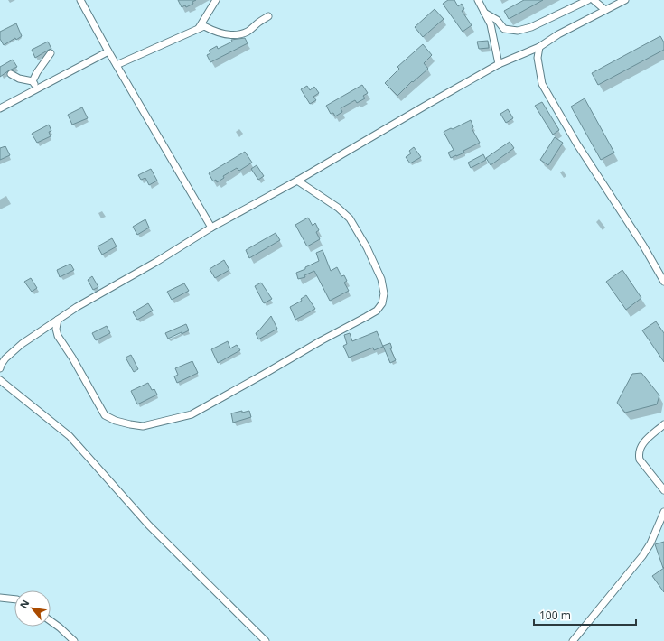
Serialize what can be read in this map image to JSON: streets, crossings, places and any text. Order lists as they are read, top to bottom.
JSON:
{
  "scale_bar": "100 m",
  "north": "top left"
}
